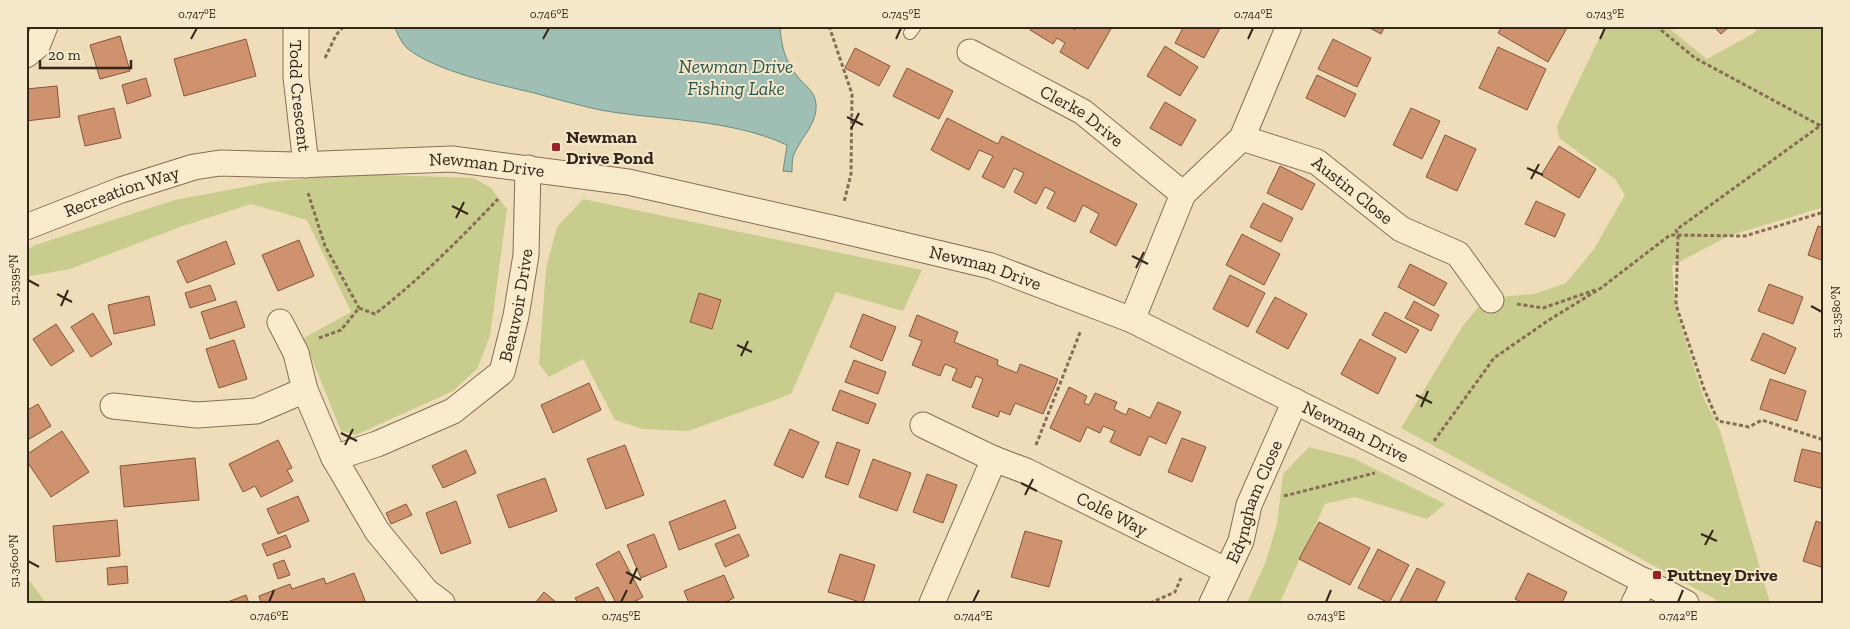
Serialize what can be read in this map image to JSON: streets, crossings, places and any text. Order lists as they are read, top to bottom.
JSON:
{
  "streets": {
    "street": [
      "Todd Crescent",
      "Clerke Drive",
      "Newman Drive",
      "Recreation Way",
      "Austin Close",
      "Beauvoir Drive",
      "Edyngham Close",
      "Colfe Way"
    ]
  },
  "crossings": [
    ["Todd Crescent", "Newman Drive"],
    ["Newman Drive", "Recreation Way"],
    ["Newman Drive", "Beauvoir Drive"],
    ["Newman Drive", "Edyngham Close"],
    ["Edyngham Close", "Colfe Way"]
  ],
  "water": ["Newman Drive Fishing Lake"],
  "places": {
    "transit": ["Newman Drive Pond", "Puttney Drive"]
  },
  "scale_bar": "20 m",
  "coordinates": [
    "0.747°E",
    "0.746°E",
    "0.745°E",
    "0.744°E",
    "0.743°E",
    "51.3595°N",
    "51.3580°N",
    "51.3600°N",
    "0.742°E"
  ]
}
